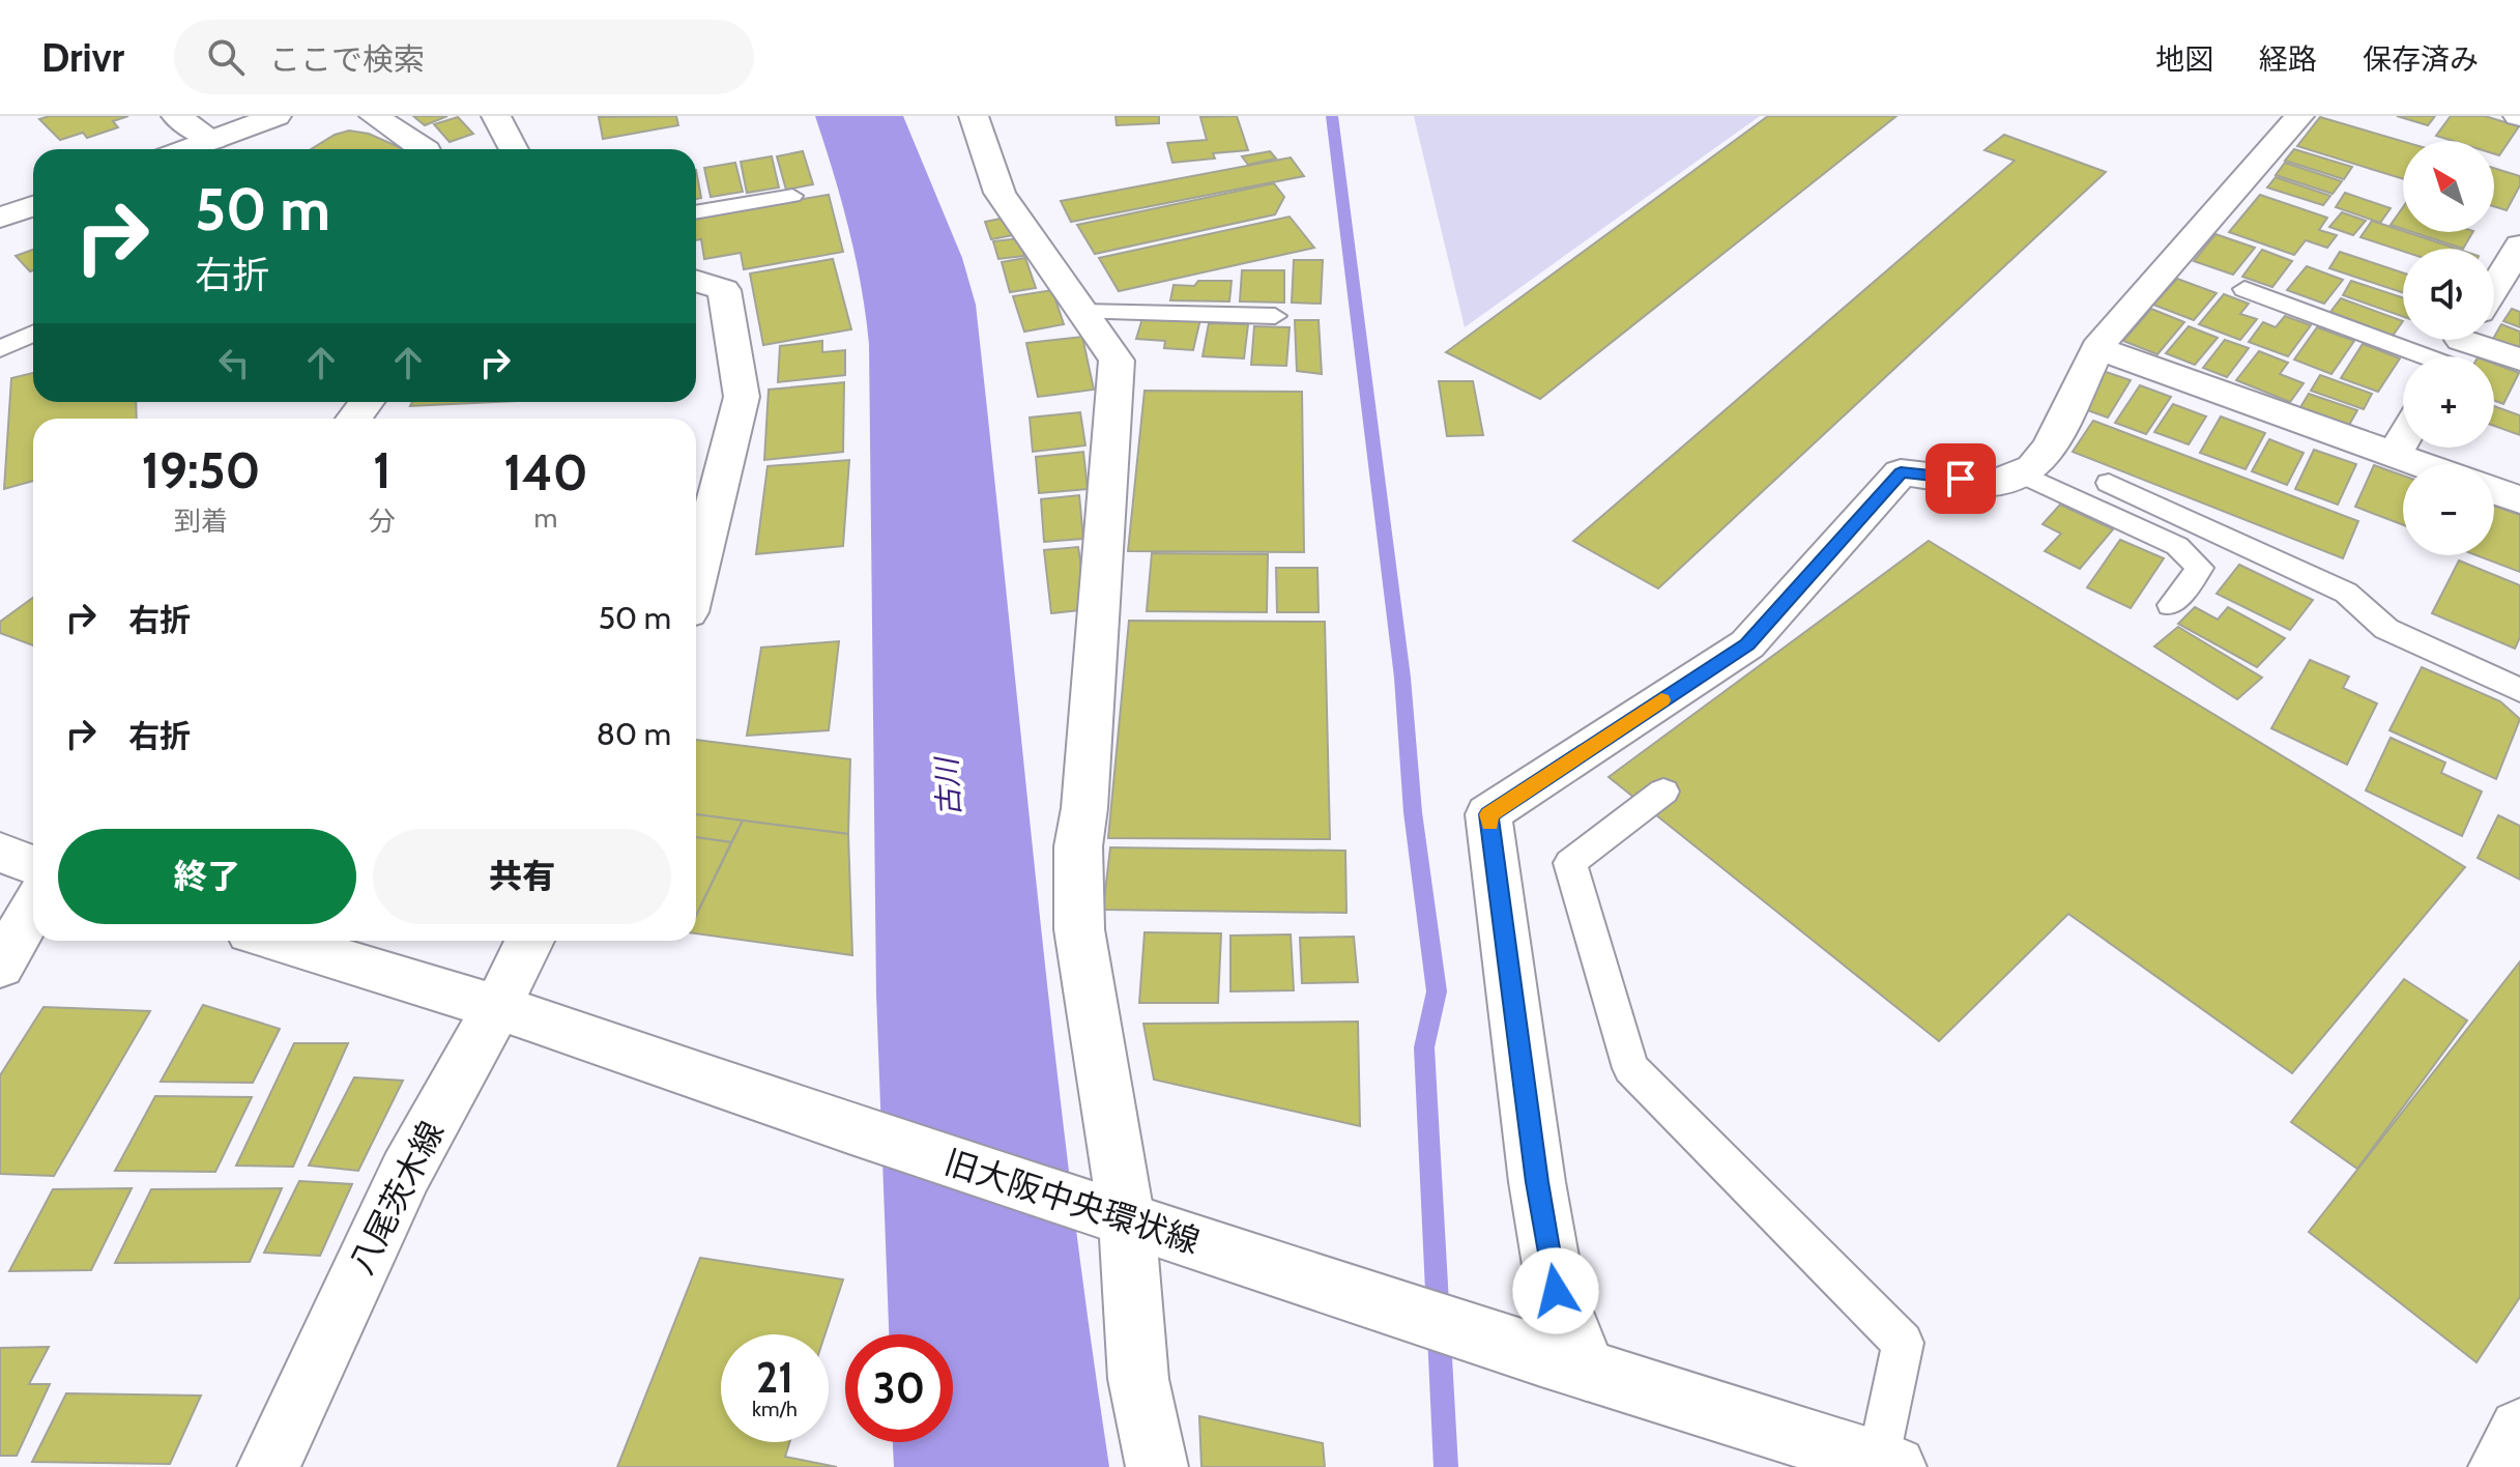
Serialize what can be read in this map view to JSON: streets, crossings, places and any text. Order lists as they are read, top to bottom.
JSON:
{
  "streets": {
    "street": ["八尾茨木線", "旧大阪中央環状線"]
  },
  "crossings": [
    ["八尾茨木線", "旧大阪中央環状線"]
  ],
  "water": ["古川"],
  "north": "top left",
  "page": {
    "header": "Drivr",
    "search": "ここで検索",
    "nav": ["地図", "経路", "保存済み"],
    "map_buttons": ["+", "−"],
    "turn": ["50 m", "右折"],
    "eta": [
      "19:50",
      "到着",
      "1",
      "分",
      "140",
      "m"
    ],
    "list": [
      {
        "name": "右折",
        "value": "50 m"
      },
      {
        "name": "右折",
        "value": "80 m"
      }
    ],
    "buttons": ["終了", "共有"],
    "speed": "21 km/h",
    "limit": "30"
  }
}
